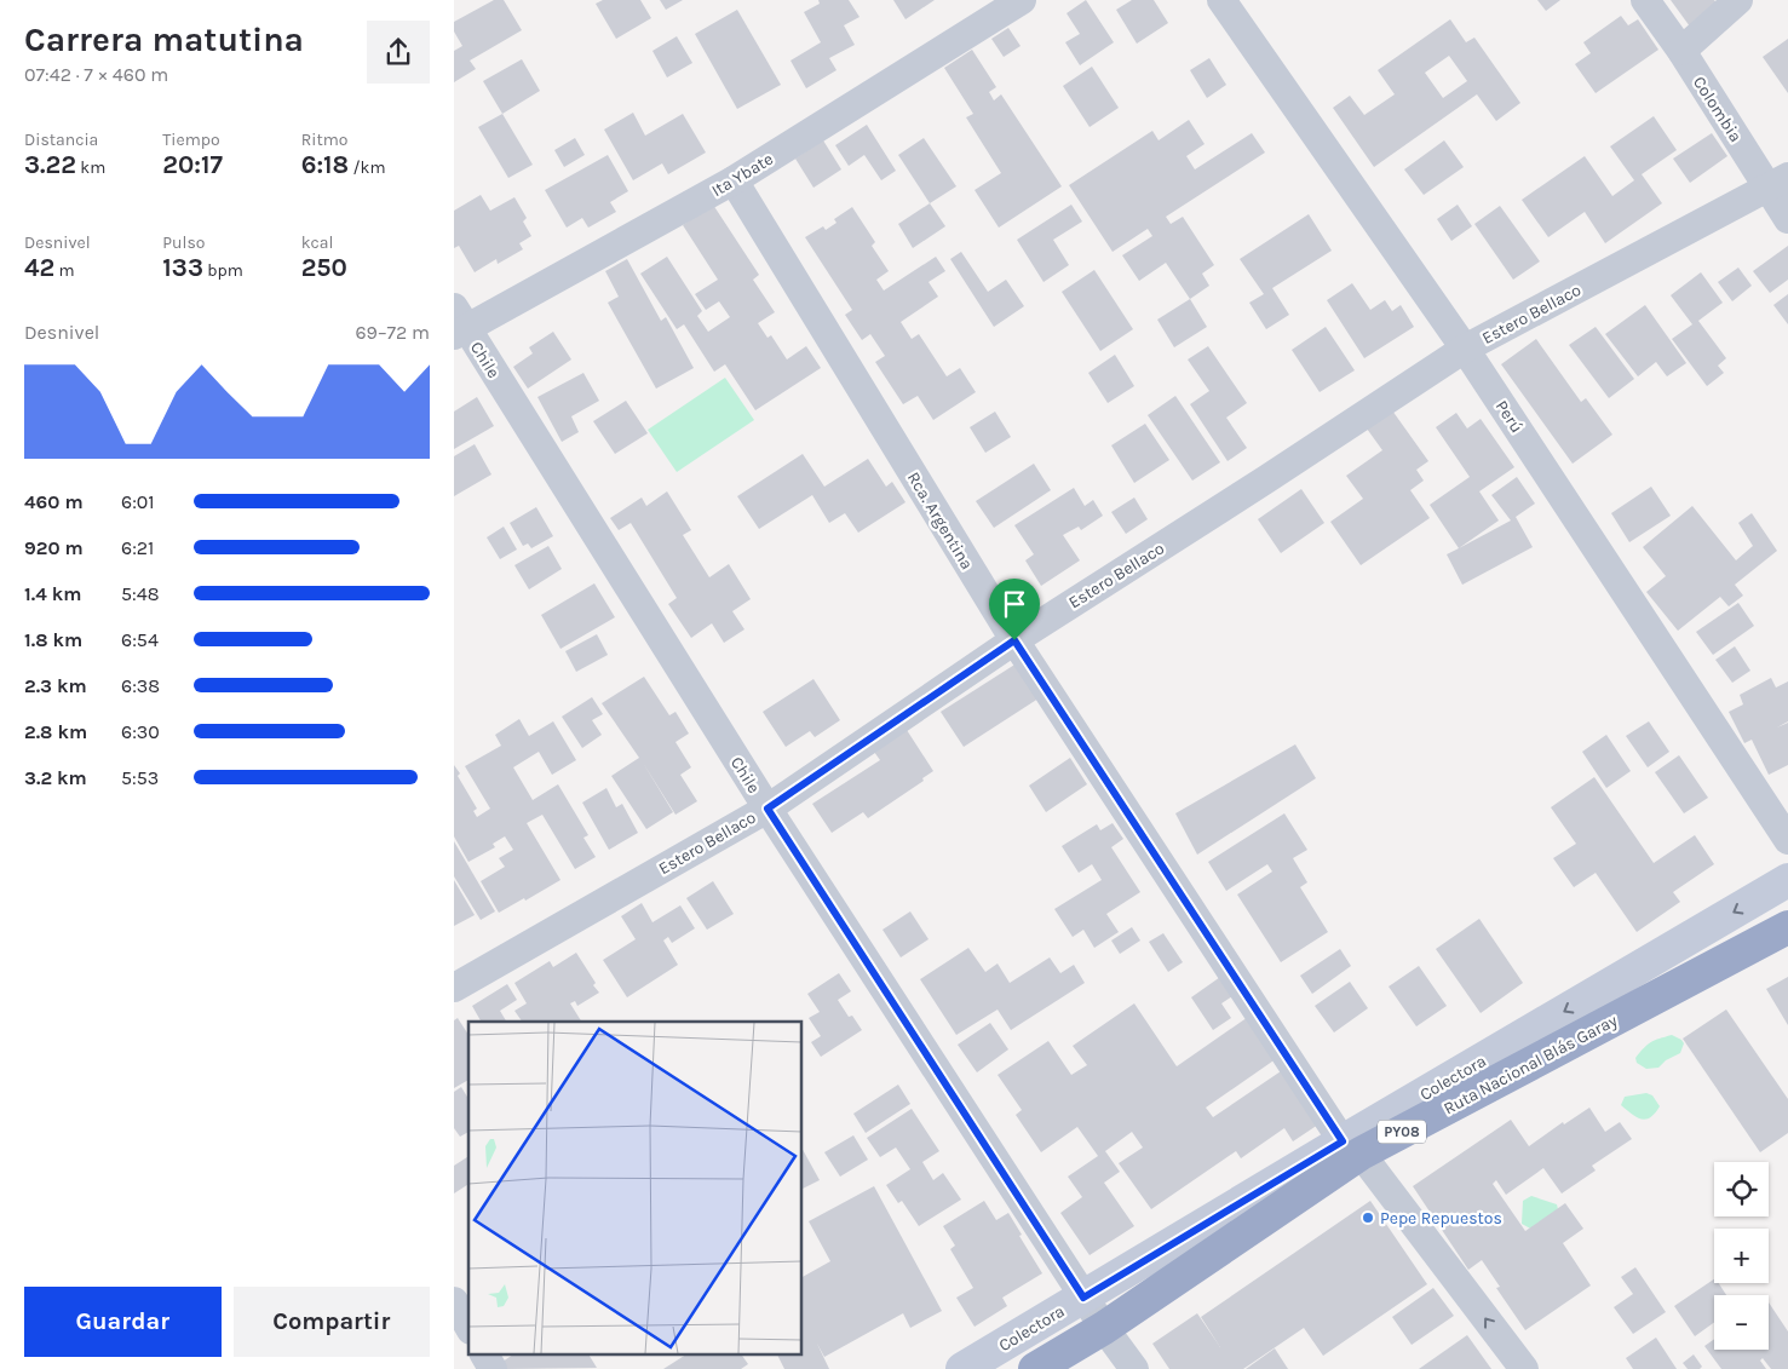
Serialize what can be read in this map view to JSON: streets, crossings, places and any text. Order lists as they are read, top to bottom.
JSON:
{
  "streets": {
    "highway": ["Ruta Nacional Blás Garay", "PY08"],
    "main road": ["Colectora"],
    "street": [
      "Colombia",
      "Ita Ybate",
      "Estero Bellaco",
      "Chile",
      "Perú",
      "Rca. Argentina"
    ]
  },
  "crossings": [
    ["Colombia", "Estero Bellaco"],
    ["Ita Ybate", "Chile"],
    ["Ita Ybate", "Rca. Argentina"],
    ["Estero Bellaco", "Chile"],
    ["Estero Bellaco", "Perú"],
    ["Estero Bellaco", "Rca. Argentina"],
    ["Chile", "Ruta Nacional Blás Garay"],
    ["Chile", "Colectora"],
    ["Rca. Argentina", "Ruta Nacional Blás Garay"],
    ["Rca. Argentina", "Colectora"],
    ["Ruta Nacional Blás Garay", "Colectora"]
  ],
  "one_way": ["Colectora"],
  "places": ["Pepe Repuestos"],
  "page": {
    "heading": ["Carrera matutina", "07:42 · 7 × 460 m"],
    "stats": [
      ["Distancia", "3.22 km"],
      ["Tiempo", "20:17"],
      ["Ritmo", "6:18 /km"],
      ["Desnivel", "42 m"],
      ["Pulso", "133 bpm"],
      ["kcal", "250"]
    ],
    "chart": ["Desnivel", "69–72 m"],
    "list": [
      {
        "name": "460 m",
        "note": "6:01"
      },
      {
        "name": "920 m",
        "note": "6:21"
      },
      {
        "name": "1.4 km",
        "note": "5:48"
      },
      {
        "name": "1.8 km",
        "note": "6:54"
      },
      {
        "name": "2.3 km",
        "note": "6:38"
      },
      {
        "name": "2.8 km",
        "note": "6:30"
      },
      {
        "name": "3.2 km",
        "note": "5:53"
      }
    ],
    "map_buttons": ["+", "−"],
    "buttons": ["Guardar", "Compartir"]
  }
}
